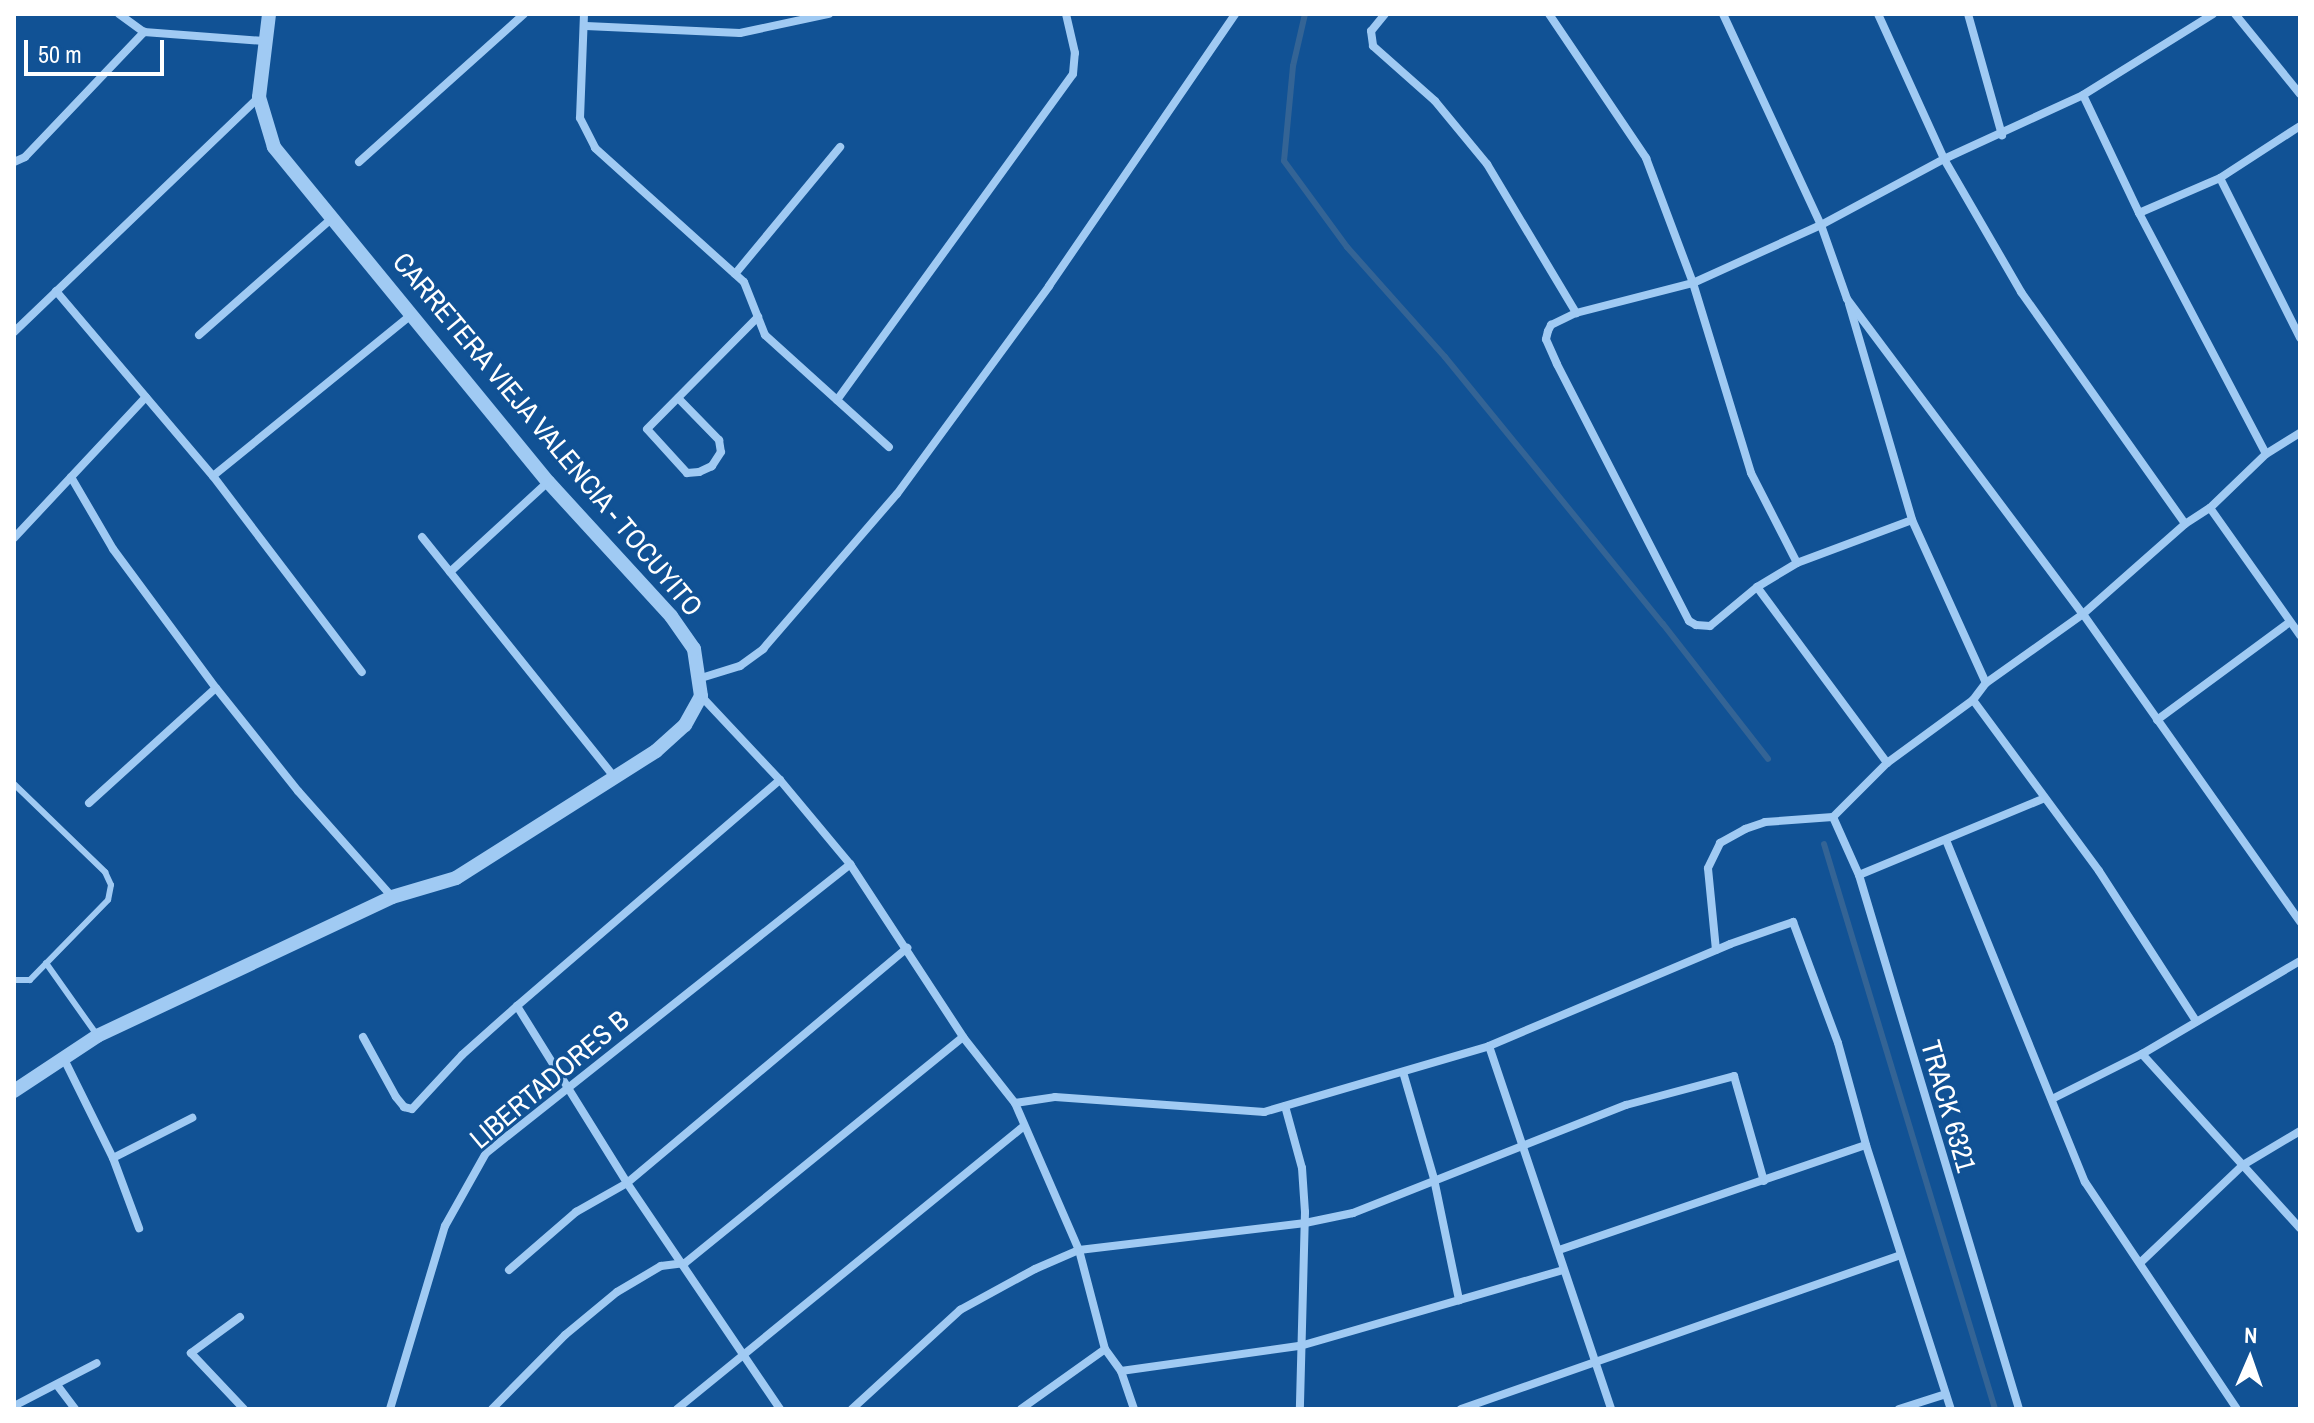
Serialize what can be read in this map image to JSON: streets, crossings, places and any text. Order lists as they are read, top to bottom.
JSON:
{
  "streets": {
    "street": ["CARRETERA VIEJA VALENCIA - TOCUYITO", "LIBERTADORES B", "TRACK 6321"]
  },
  "scale_bar": "50 m",
  "north": "top"
}
